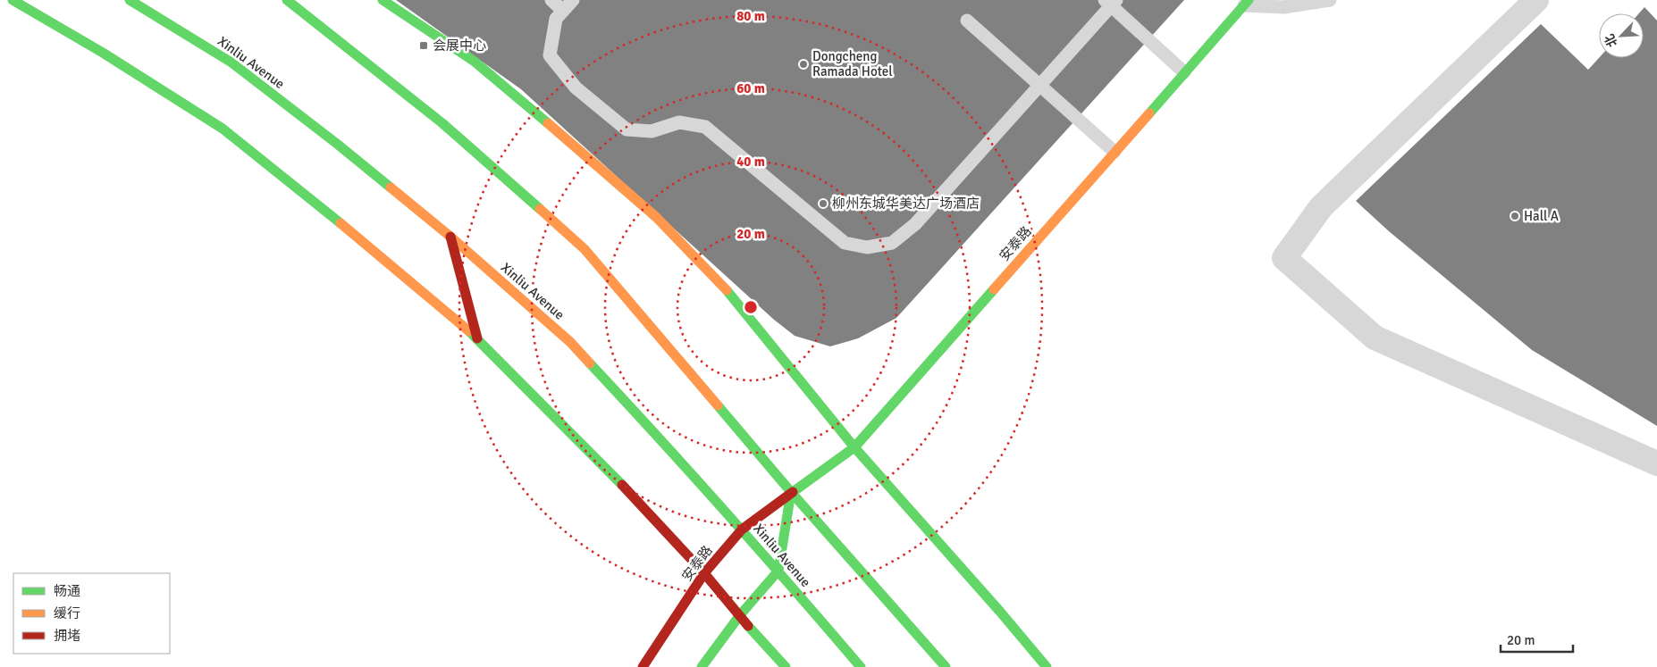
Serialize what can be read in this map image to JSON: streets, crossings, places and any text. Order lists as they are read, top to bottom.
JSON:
{
  "streets": {
    "main road": ["Xinliu Avenue", "安泰路"]
  },
  "crossings": [
    ["Xinliu Avenue", "安泰路"]
  ],
  "places": {
    "transit": ["会展中心"],
    "other": ["Dongcheng Ramada Hotel", "柳州东城华美达广场酒店", "Hall A"]
  },
  "legend": ["畅通", "缓行", "拥堵"],
  "scale_bar": "20 m",
  "north": "bottom left",
  "rings": [
    "80 m",
    "60 m",
    "40 m",
    "20 m"
  ]
}
